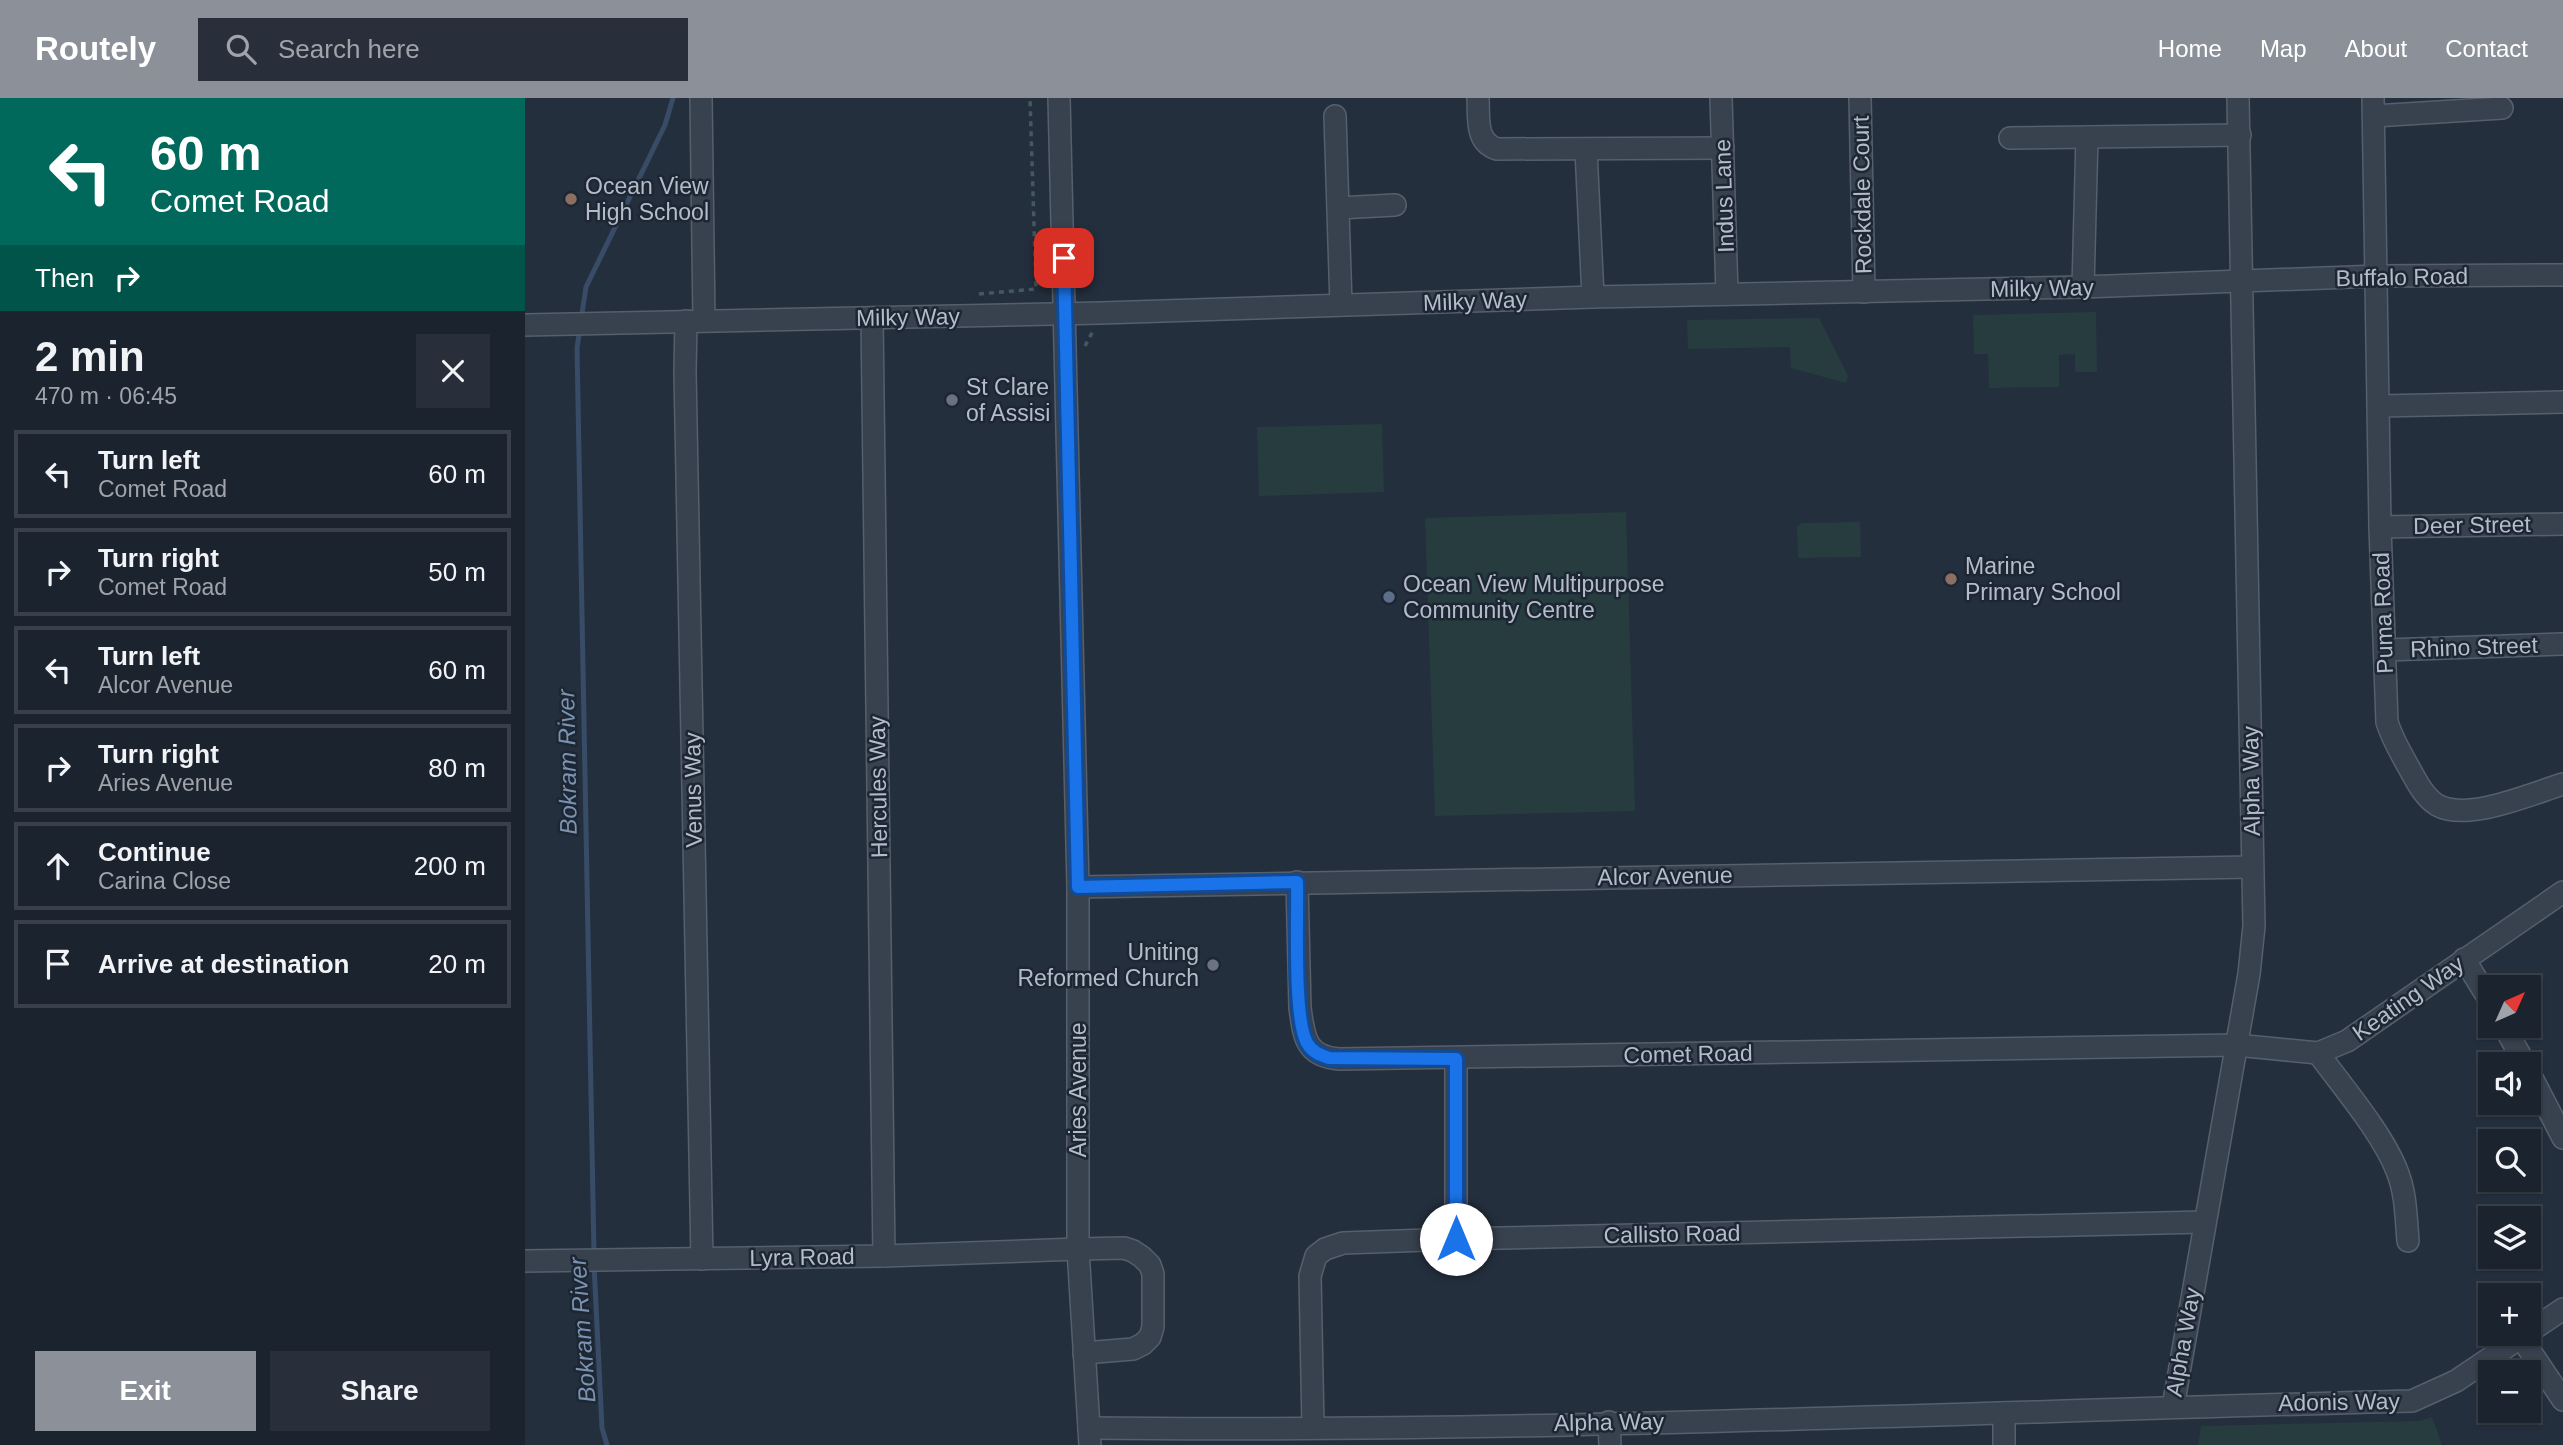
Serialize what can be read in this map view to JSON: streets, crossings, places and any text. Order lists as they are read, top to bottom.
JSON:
{
  "streets": {
    "street": [
      "Rockdale Court",
      "Indus Lane",
      "Buffalo Road",
      "Milky Way",
      "Deer Street",
      "Puma Road",
      "Rhino Street",
      "Alpha Way",
      "Hercules Way",
      "Venus Way",
      "Alcor Avenue",
      "Keating Way",
      "Comet Road",
      "Aries Avenue",
      "Callisto Road",
      "Lyra Road",
      "Adonis Way"
    ]
  },
  "crossings": [
    ["Rockdale Court", "Milky Way"],
    ["Indus Lane", "Milky Way"],
    ["Buffalo Road", "Milky Way"],
    ["Buffalo Road", "Puma Road"],
    ["Buffalo Road", "Alpha Way"],
    ["Milky Way", "Alpha Way"],
    ["Milky Way", "Hercules Way"],
    ["Milky Way", "Venus Way"],
    ["Milky Way", "Aries Avenue"],
    ["Deer Street", "Puma Road"],
    ["Puma Road", "Rhino Street"],
    ["Alpha Way", "Alcor Avenue"],
    ["Alpha Way", "Keating Way"],
    ["Alpha Way", "Comet Road"],
    ["Alpha Way", "Aries Avenue"],
    ["Alpha Way", "Callisto Road"],
    ["Alpha Way", "Adonis Way"],
    ["Hercules Way", "Lyra Road"],
    ["Venus Way", "Lyra Road"],
    ["Alcor Avenue", "Comet Road"],
    ["Alcor Avenue", "Aries Avenue"],
    ["Keating Way", "Comet Road"],
    ["Aries Avenue", "Lyra Road"]
  ],
  "water": ["Bokram River"],
  "places": [
    "Ocean View High School",
    "St Clare of Assisi",
    "Marine Primary School",
    "Ocean View Multipurpose Community Centre",
    "Uniting Reformed Church"
  ],
  "north": "top right",
  "page": {
    "header": "Routely",
    "search": "Search here",
    "nav": [
      "Home",
      "Map",
      "About",
      "Contact"
    ],
    "turn": ["60 m", "Comet Road"],
    "then": "Then",
    "heading": ["2 min", "470 m · 06:45"],
    "list": [
      {
        "name": "Turn left",
        "note": "Comet Road",
        "value": "60 m"
      },
      {
        "name": "Turn right",
        "note": "Comet Road",
        "value": "50 m"
      },
      {
        "name": "Turn left",
        "note": "Alcor Avenue",
        "value": "60 m"
      },
      {
        "name": "Turn right",
        "note": "Aries Avenue",
        "value": "80 m"
      },
      {
        "name": "Continue",
        "note": "Carina Close",
        "value": "200 m"
      },
      {
        "name": "Arrive at destination",
        "value": "20 m"
      }
    ],
    "map_buttons": ["+", "−"],
    "buttons": ["Exit", "Share"]
  }
}
